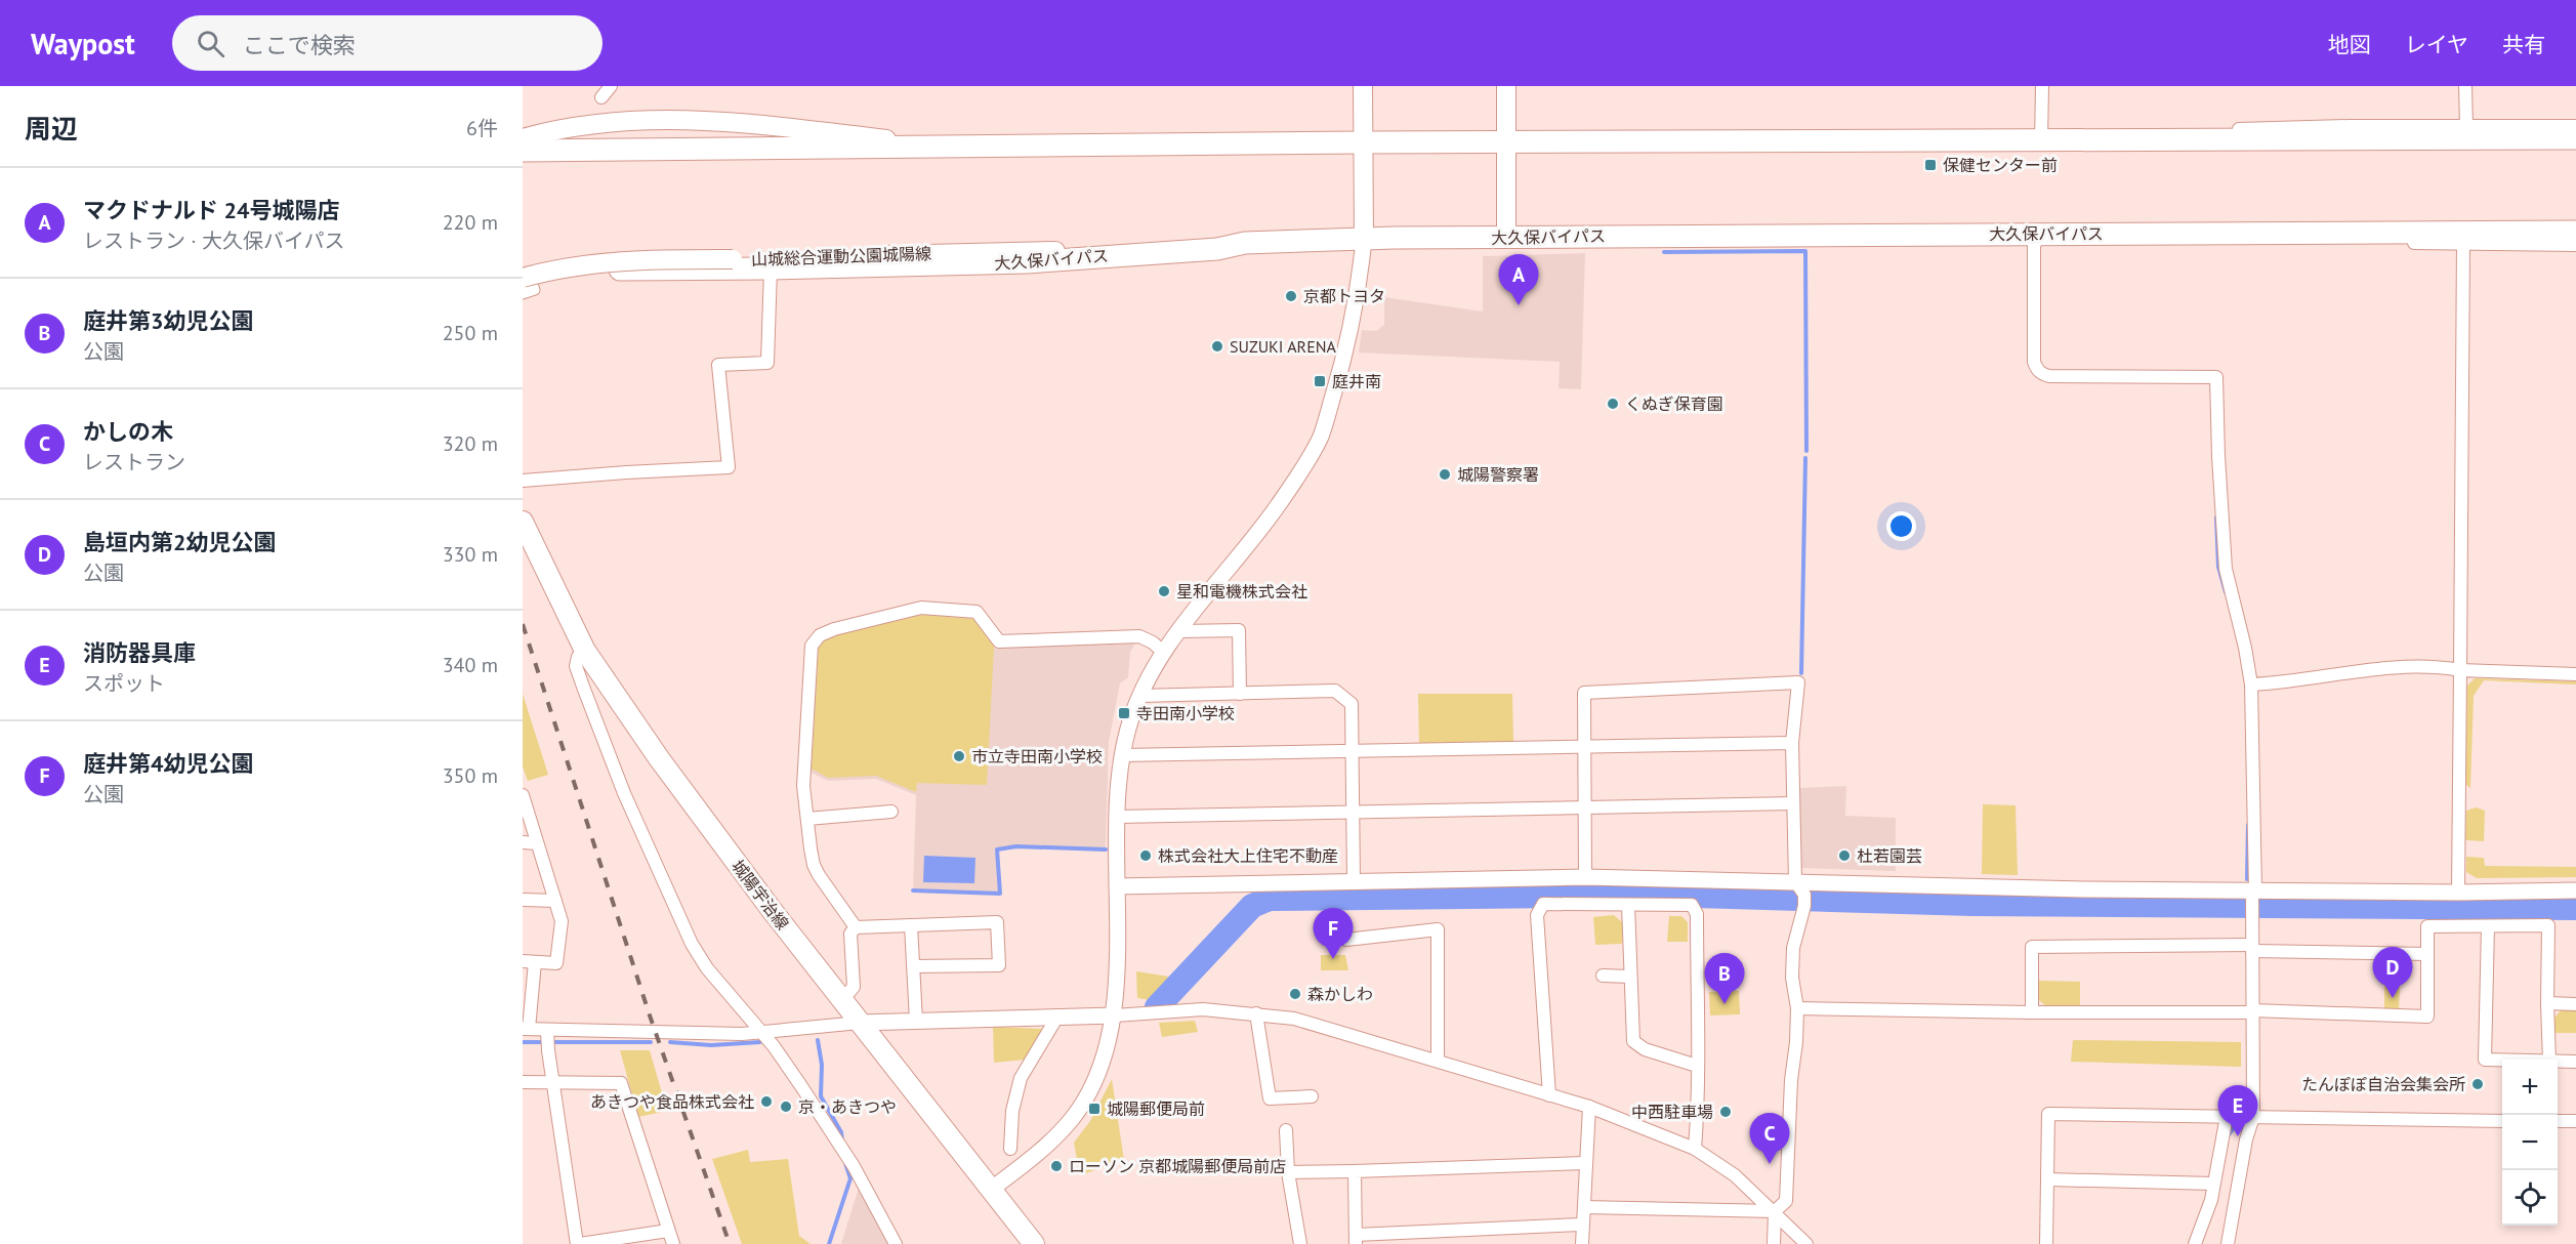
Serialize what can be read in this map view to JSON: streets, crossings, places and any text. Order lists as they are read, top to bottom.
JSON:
{
  "streets": {
    "highway": ["大久保バイパス"],
    "main road": ["山城総合運動公園城陽線", "城陽宇治線"]
  },
  "crossings": [
    ["大久保バイパス", "山城総合運動公園城陽線"]
  ],
  "places": {
    "transit": [
      "保健センター前",
      "庭井南",
      "寺田南小学校",
      "城陽郵便局前"
    ],
    "other": [
      "京都トヨタ",
      "SUZUKI ARENA",
      "くぬぎ保育園",
      "城陽警察署",
      "星和電機株式会社",
      "市立寺田南小学校",
      "株式会社大上住宅不動産",
      "杜若園芸",
      "森かしわ",
      "たんぽぽ自治会集会所",
      "あきつや食品株式会社",
      "京・あきつや",
      "中西駐車場",
      "ローソン 京都城陽郵便局前店"
    ]
  },
  "page": {
    "header": "Waypost",
    "search": "ここで検索",
    "nav": ["地図", "レイヤ", "共有"],
    "heading": ["周辺", "6件"],
    "list": [
      {
        "mark": "A",
        "name": "マクドナルド 24号城陽店",
        "note": "レストラン · 大久保バイパス",
        "value": "220 m"
      },
      {
        "mark": "B",
        "name": "庭井第3幼児公園",
        "note": "公園",
        "value": "250 m"
      },
      {
        "mark": "C",
        "name": "かしの木",
        "note": "レストラン",
        "value": "320 m"
      },
      {
        "mark": "D",
        "name": "島垣内第2幼児公園",
        "note": "公園",
        "value": "330 m"
      },
      {
        "mark": "E",
        "name": "消防器具庫",
        "note": "スポット",
        "value": "340 m"
      },
      {
        "mark": "F",
        "name": "庭井第4幼児公園",
        "note": "公園",
        "value": "350 m"
      }
    ],
    "pins": [
      "A",
      "F",
      "D",
      "B",
      "E",
      "C"
    ],
    "map_buttons": ["+", "−"]
  }
}
